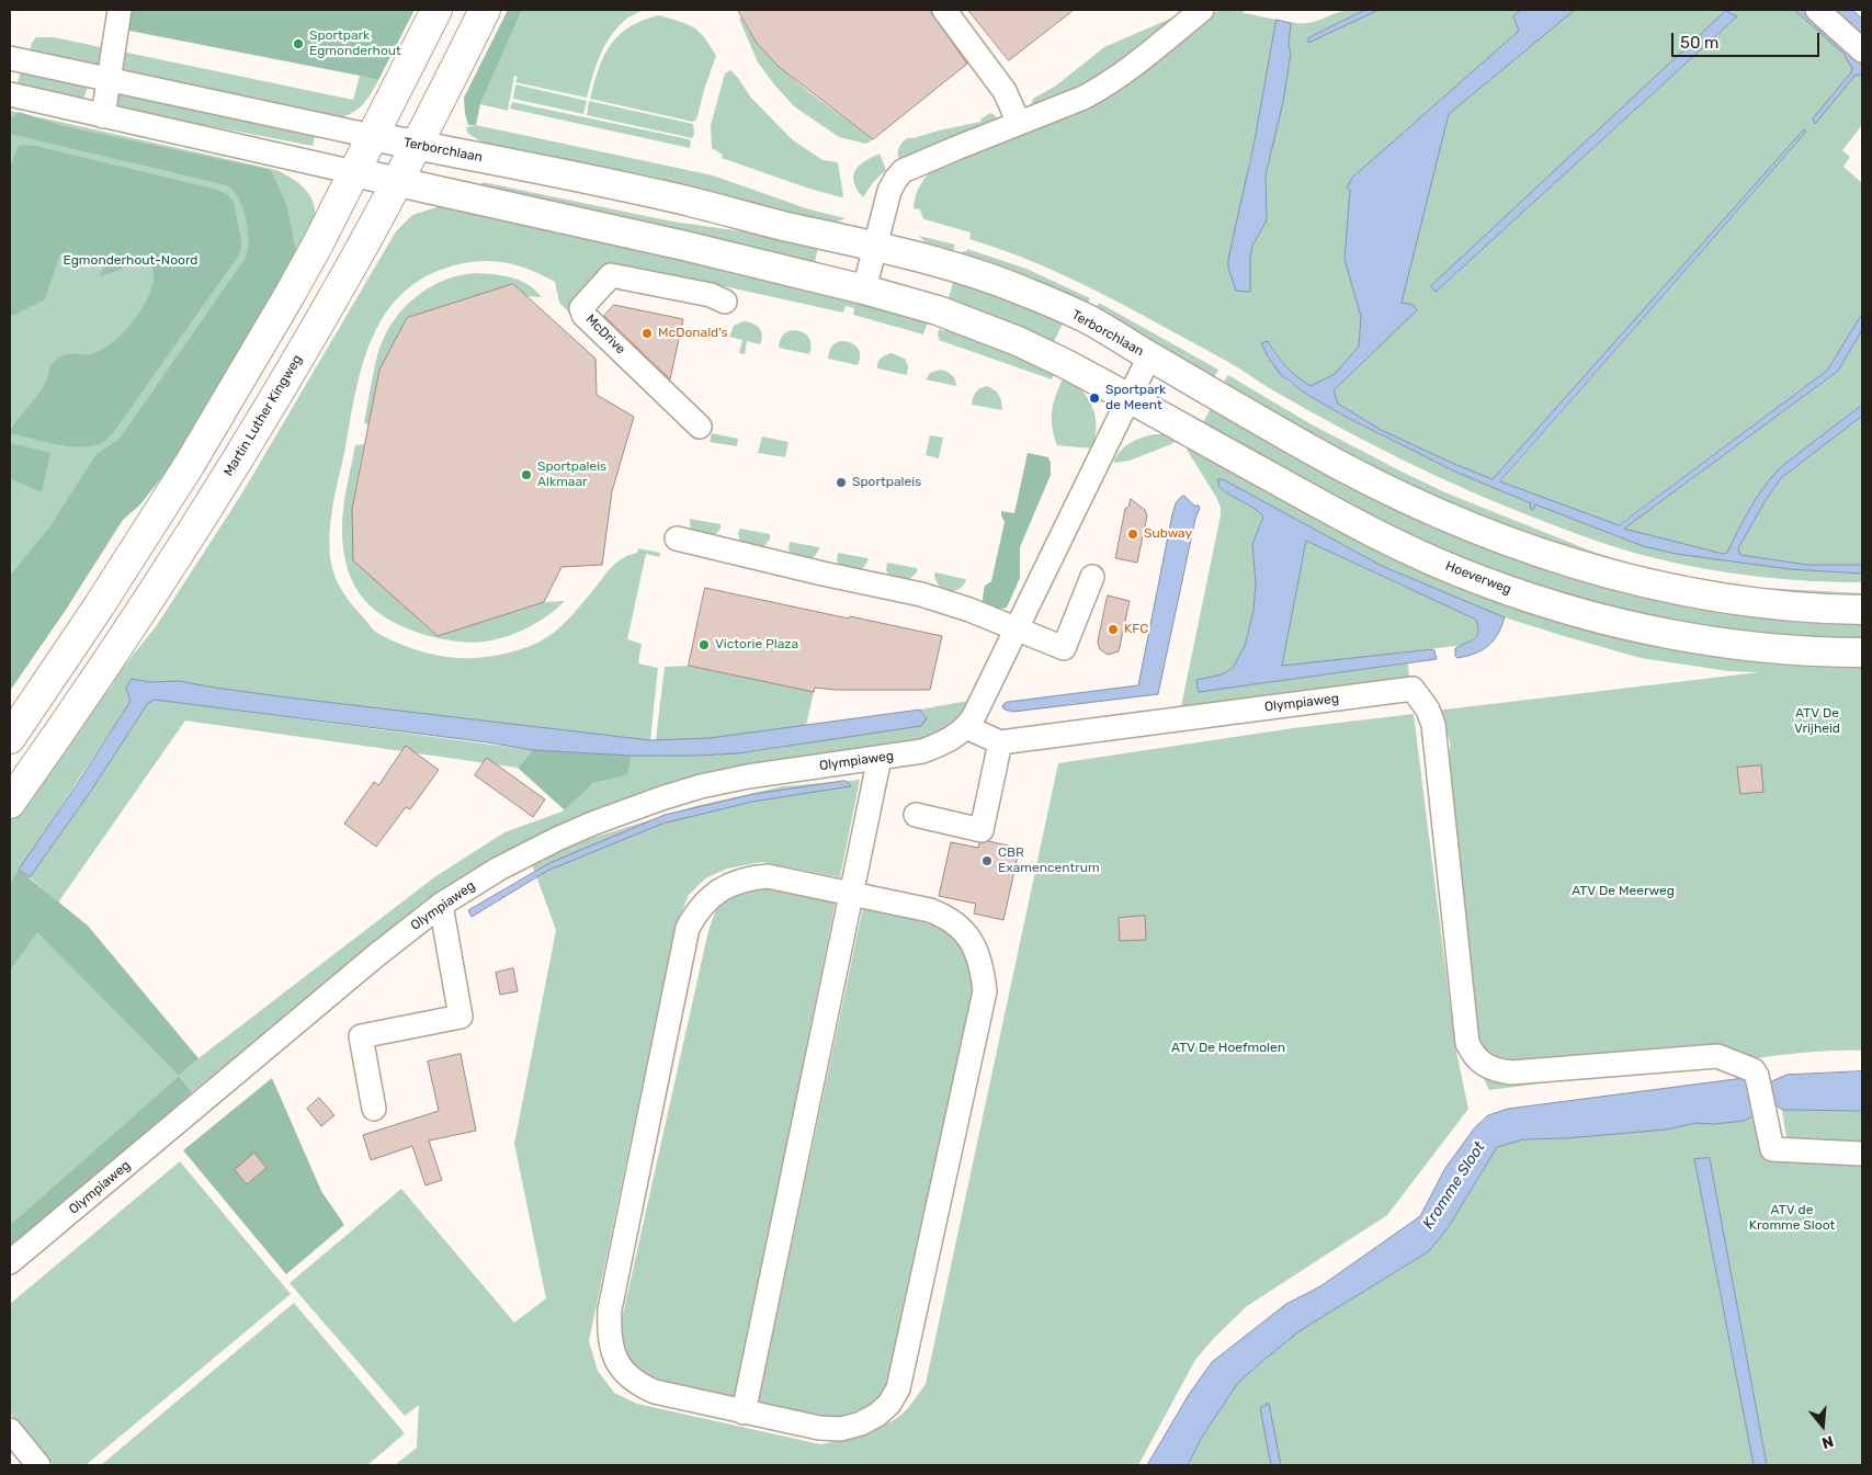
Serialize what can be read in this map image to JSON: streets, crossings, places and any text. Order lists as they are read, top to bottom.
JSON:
{
  "streets": {
    "highway": ["Martin Luther Kingweg"],
    "main road": ["Terborchlaan", "Hoeverweg"],
    "street": ["McDrive", "Olympiaweg"]
  },
  "crossings": [
    ["Terborchlaan", "Martin Luther Kingweg"],
    ["Terborchlaan", "Hoeverweg"],
    ["Terborchlaan", "Olympiaweg"],
    ["Hoeverweg", "Olympiaweg"]
  ],
  "water": ["Kromme Sloot"],
  "parks": [
    "Egmonderhout-Noord",
    "ATV De Vrijheid",
    "ATV De Meerweg",
    "ATV De Hoefmolen",
    "ATV de Kromme Sloot"
  ],
  "places": [
    "Sportpark Egmonderhout",
    "McDonald's",
    "Sportpark de Meent",
    "Sportpaleis Alkmaar",
    "Sportpaleis",
    "Subway",
    "KFC",
    "Victorie Plaza",
    "CBR Examencentrum"
  ],
  "scale_bar": "50 m",
  "north": "bottom"
}
